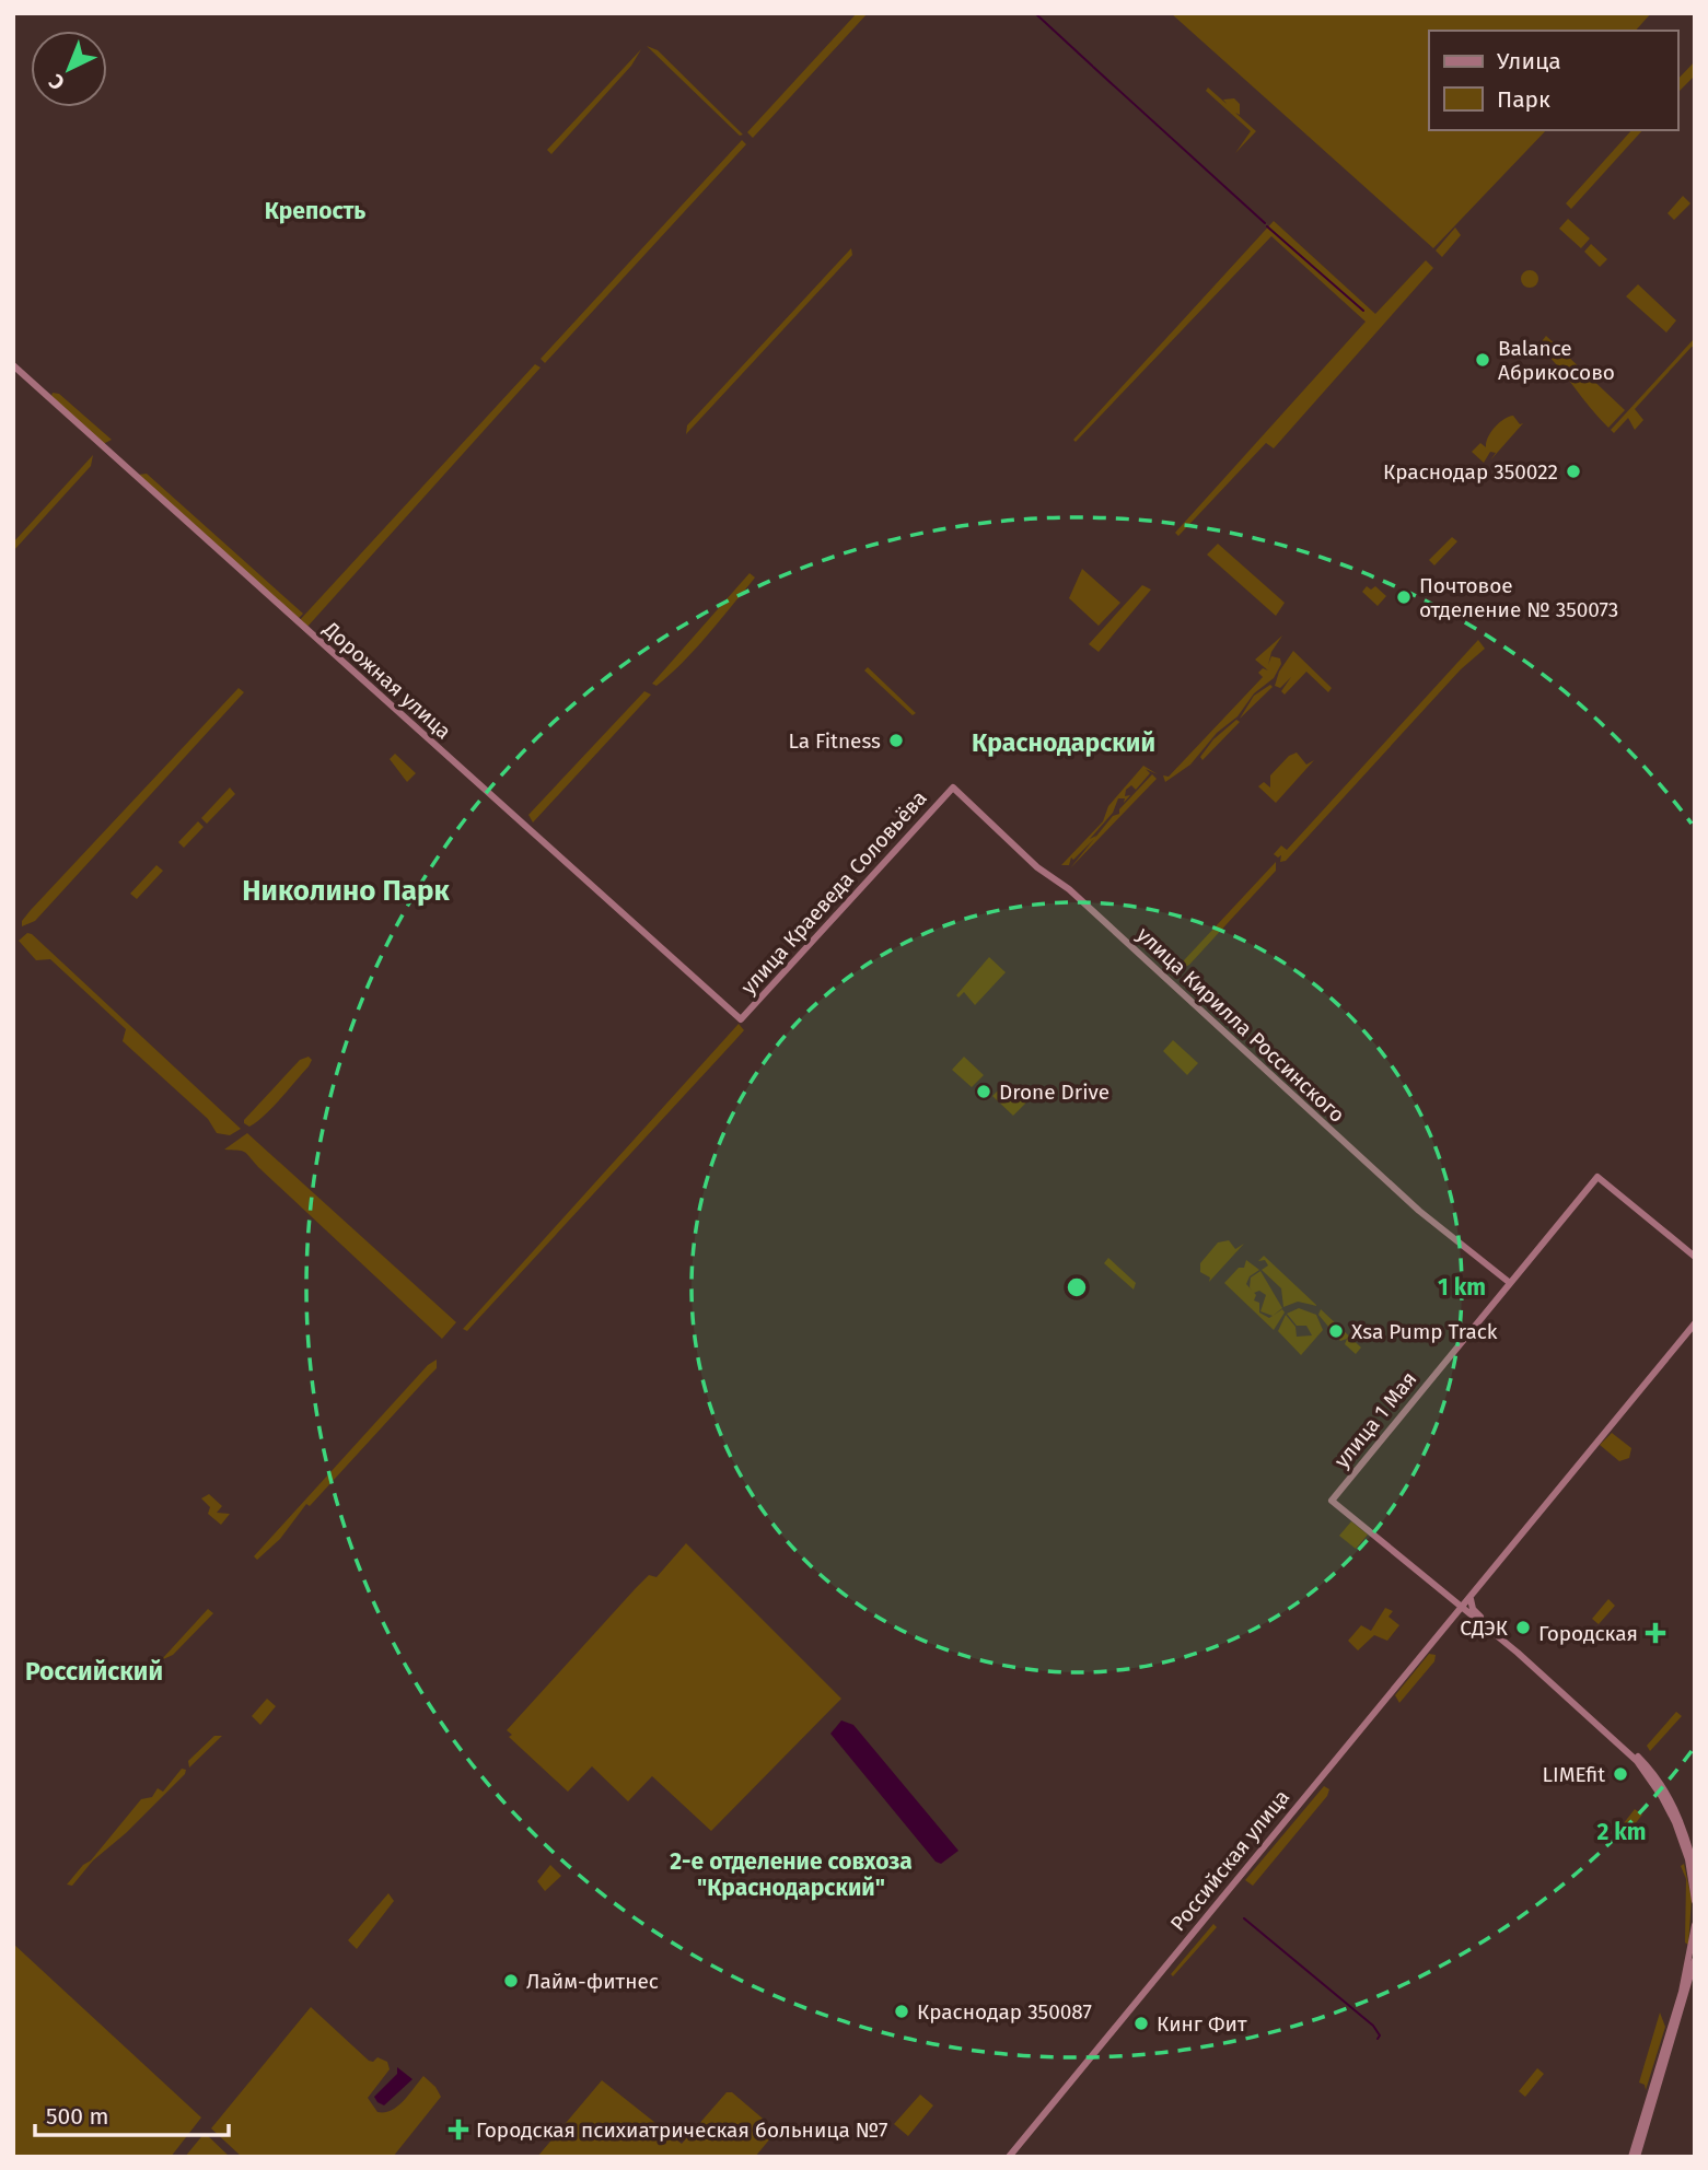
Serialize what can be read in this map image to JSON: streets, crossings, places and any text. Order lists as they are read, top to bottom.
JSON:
{
  "streets": {
    "main road": [
      "Дорожная улица",
      "улица Краеведа Соловьёва",
      "улица Кирилла Россинского",
      "улица 1 Мая",
      "Российская улица"
    ]
  },
  "crossings": [
    ["Дорожная улица", "улица Краеведа Соловьёва"],
    ["улица Краеведа Соловьёва", "улица Кирилла Россинского"],
    ["улица Кирилла Россинского", "улица 1 Мая"],
    ["улица 1 Мая", "Российская улица"]
  ],
  "districts": [
    "Крепость",
    "Краснодарский",
    "Николино Парк",
    "Российский",
    "2-е отделение совхоза \"Краснодарский\""
  ],
  "places": {
    "other": [
      "Balance Абрикосово",
      "Краснодар 350022",
      "Почтовое отделение № 350073",
      "La Fitness",
      "Drone Drive",
      "Xsa Pump Track",
      "СДЭК",
      "LIMEfit",
      "Лайм-фитнес",
      "Краснодар 350087",
      "Кинг Фит"
    ],
    "health": ["Городская", "Городская психиатрическая больница №7"]
  },
  "legend": ["Улица", "Парк"],
  "scale_bar": "500 m",
  "north": "bottom left",
  "rings": ["1 km", "2 km"]
}
